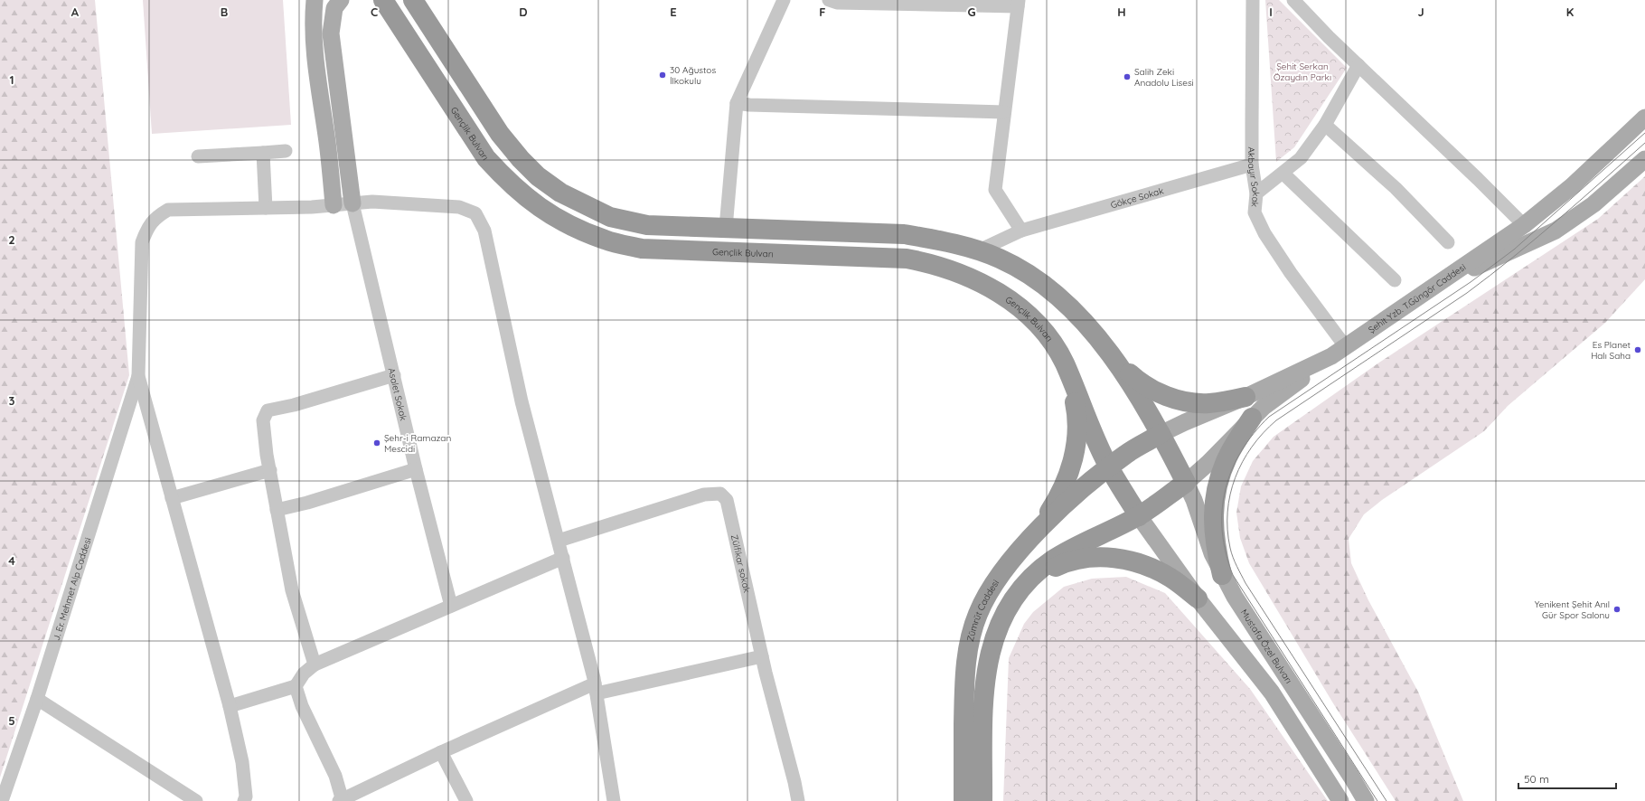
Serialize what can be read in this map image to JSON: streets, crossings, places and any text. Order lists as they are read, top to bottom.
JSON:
{
  "streets": {
    "highway": ["Gençlik Bulvarı", "Zümrüt Caddesi"],
    "main road": ["Şehit Yzb. T.Güngör Caddesi", "Mustafa Özel Bulvarı"],
    "street": [
      "Akbayır Sokak",
      "Gökçe Sokak",
      "Asalet Sokak",
      "Zülfikar sokak",
      "J. Er. Mehmet Alp Caddesi"
    ]
  },
  "crossings": [
    ["Gençlik Bulvarı", "Zümrüt Caddesi"],
    ["Akbayır Sokak", "Gökçe Sokak"],
    ["Akbayır Sokak", "Şehit Yzb. T.Güngör Caddesi"],
    ["Şehit Yzb. T.Güngör Caddesi", "Zümrüt Caddesi"]
  ],
  "parks": ["Şehit Serkan Özaydın Parkı"],
  "places": [
    "30 Ağustos İlkokulu",
    "Salih Zeki Anadolu Lisesi",
    "Es Planet Halı Saha",
    "Şehr-i Ramazan Mescidi",
    "Yenikent Şehit Anıl Gür Spor Salonu"
  ],
  "scale_bar": "50 m",
  "grid": {
    "columns": [
      "A",
      "B",
      "C",
      "D",
      "E",
      "F",
      "G",
      "H",
      "I",
      "J",
      "K"
    ],
    "rows": [
      "1",
      "2",
      "3",
      "4",
      "5"
    ]
  }
}
